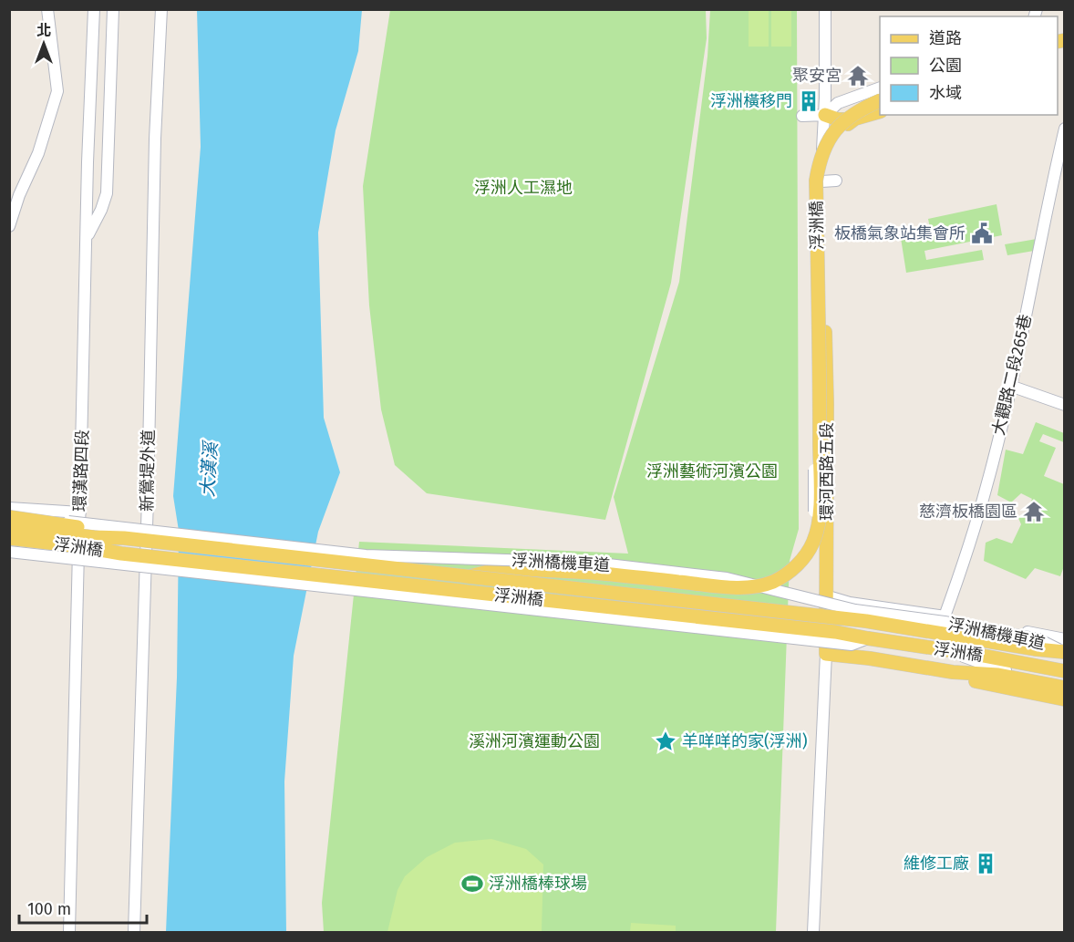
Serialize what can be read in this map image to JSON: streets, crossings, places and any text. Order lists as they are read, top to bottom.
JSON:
{
  "streets": {
    "main road": ["浮洲橋", "環河西路五段"],
    "street": [
      "大觀路二段265巷",
      "環漢路四段",
      "新鶯堤外道",
      "浮洲橋機車道"
    ]
  },
  "crossings": [
    ["浮洲橋", "浮洲橋機車道"]
  ],
  "water": ["大漢溪"],
  "parks": ["浮洲人工濕地", "浮洲藝術河濱公園", "溪洲河濱運動公園"],
  "places": {
    "temple": ["聚安宮", "慈濟板橋園區"],
    "building": ["浮洲橫移門", "維修工廠"],
    "public building": ["板橋氣象站集會所"],
    "place": ["羊咩咩的家(浮洲)"],
    "sports": ["浮洲橋棒球場"]
  },
  "legend": ["道路", "公園", "水域"],
  "scale_bar": "100 m",
  "north": "top"
}
